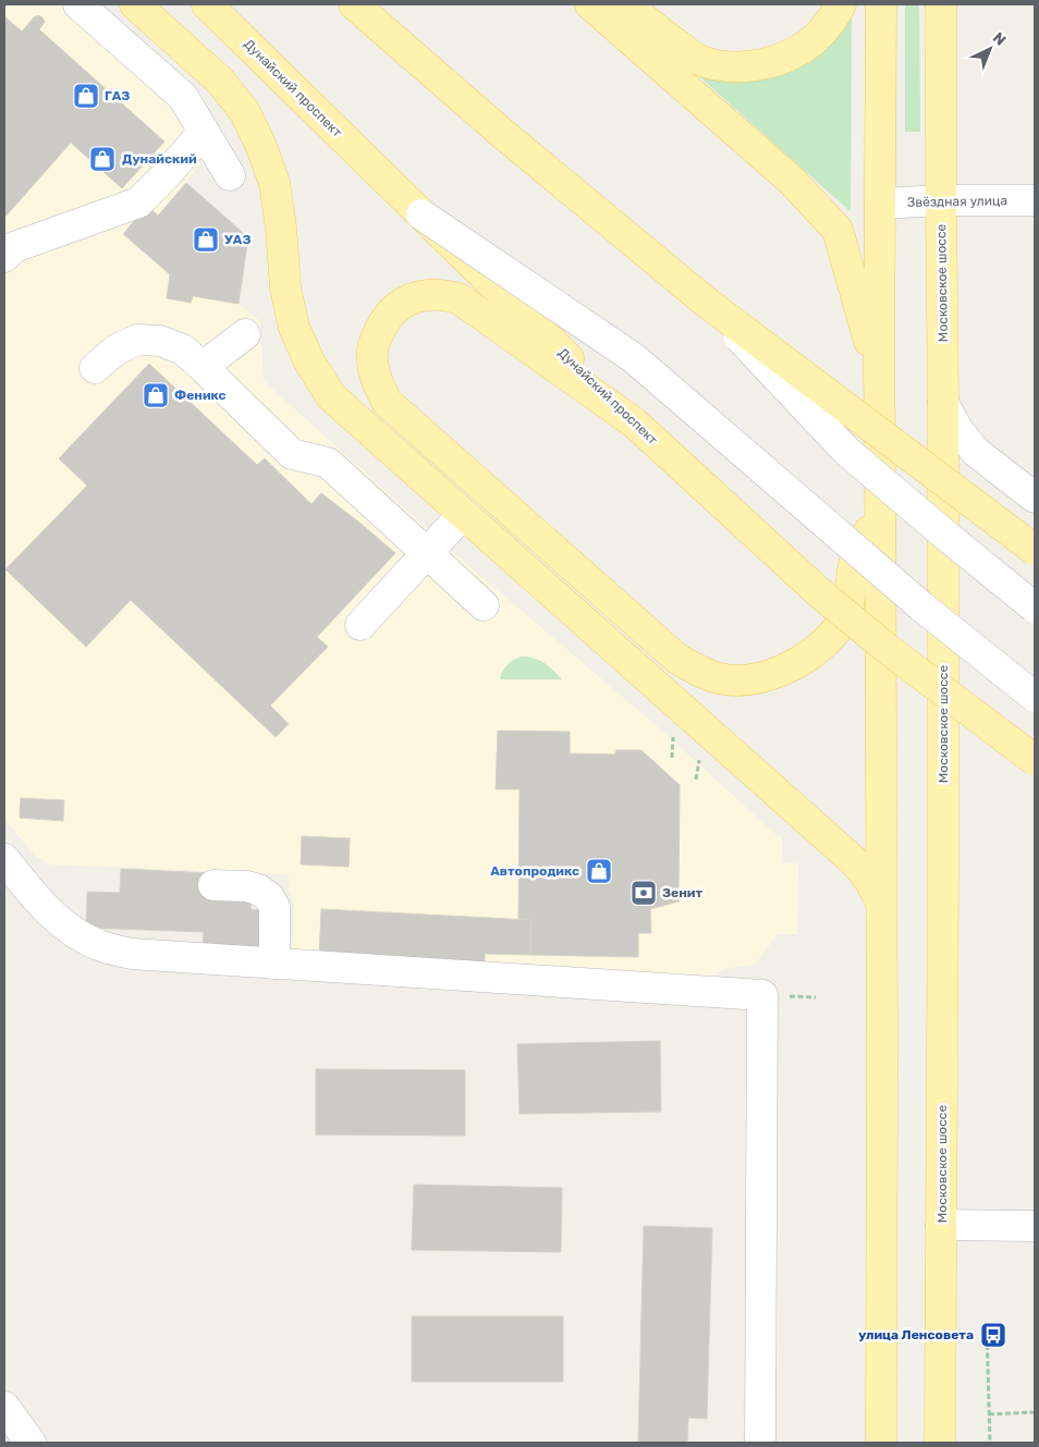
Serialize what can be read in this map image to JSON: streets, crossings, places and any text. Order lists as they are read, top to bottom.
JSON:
{
  "streets": {
    "main road": ["Дунайский проспект", "Московское шоссе"],
    "street": ["Звёздная улица"]
  },
  "crossings": [
    ["Звёздная улица", "Московское шоссе"]
  ],
  "places": {
    "shop": [
      "ГАЗ",
      "Дунайский",
      "УАЗ",
      "Феникс",
      "Автопродикс"
    ],
    "bank": ["Зенит"],
    "bus stop": ["улица Ленсовета"]
  },
  "north": "top right"
}
